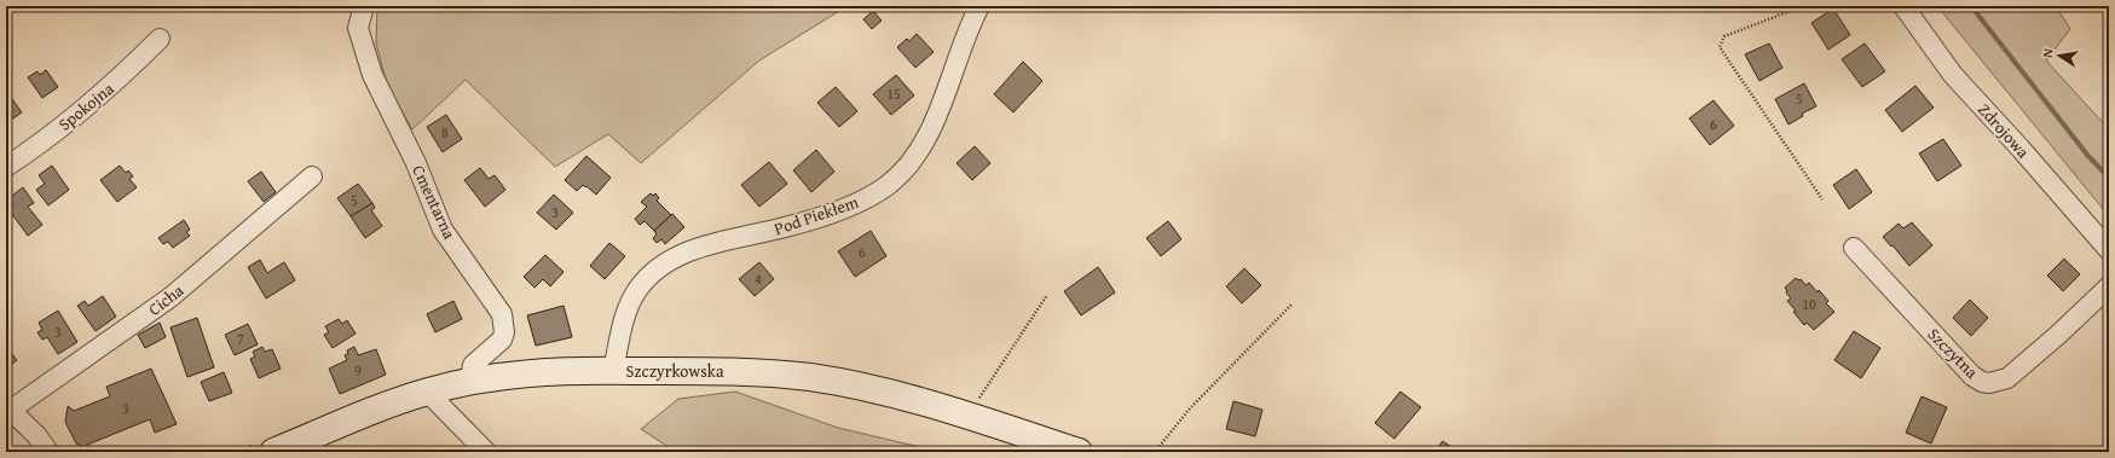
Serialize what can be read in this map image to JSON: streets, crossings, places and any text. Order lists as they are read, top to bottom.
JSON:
{
  "streets": {
    "main road": ["Szczyrkowska"],
    "street": [
      "Spokojna",
      "Zdrojowa",
      "Cmentarna",
      "Pod Piekłem",
      "Cicha",
      "Szczytna"
    ]
  },
  "crossings": [
    ["Cmentarna", "Szczyrkowska"],
    ["Pod Piekłem", "Szczyrkowska"]
  ],
  "house_numbers": [
    "15",
    "5",
    "6",
    "8",
    "5",
    "3",
    "6",
    "4",
    "10",
    "3",
    "7",
    "9",
    "3"
  ],
  "north": "left"
}
